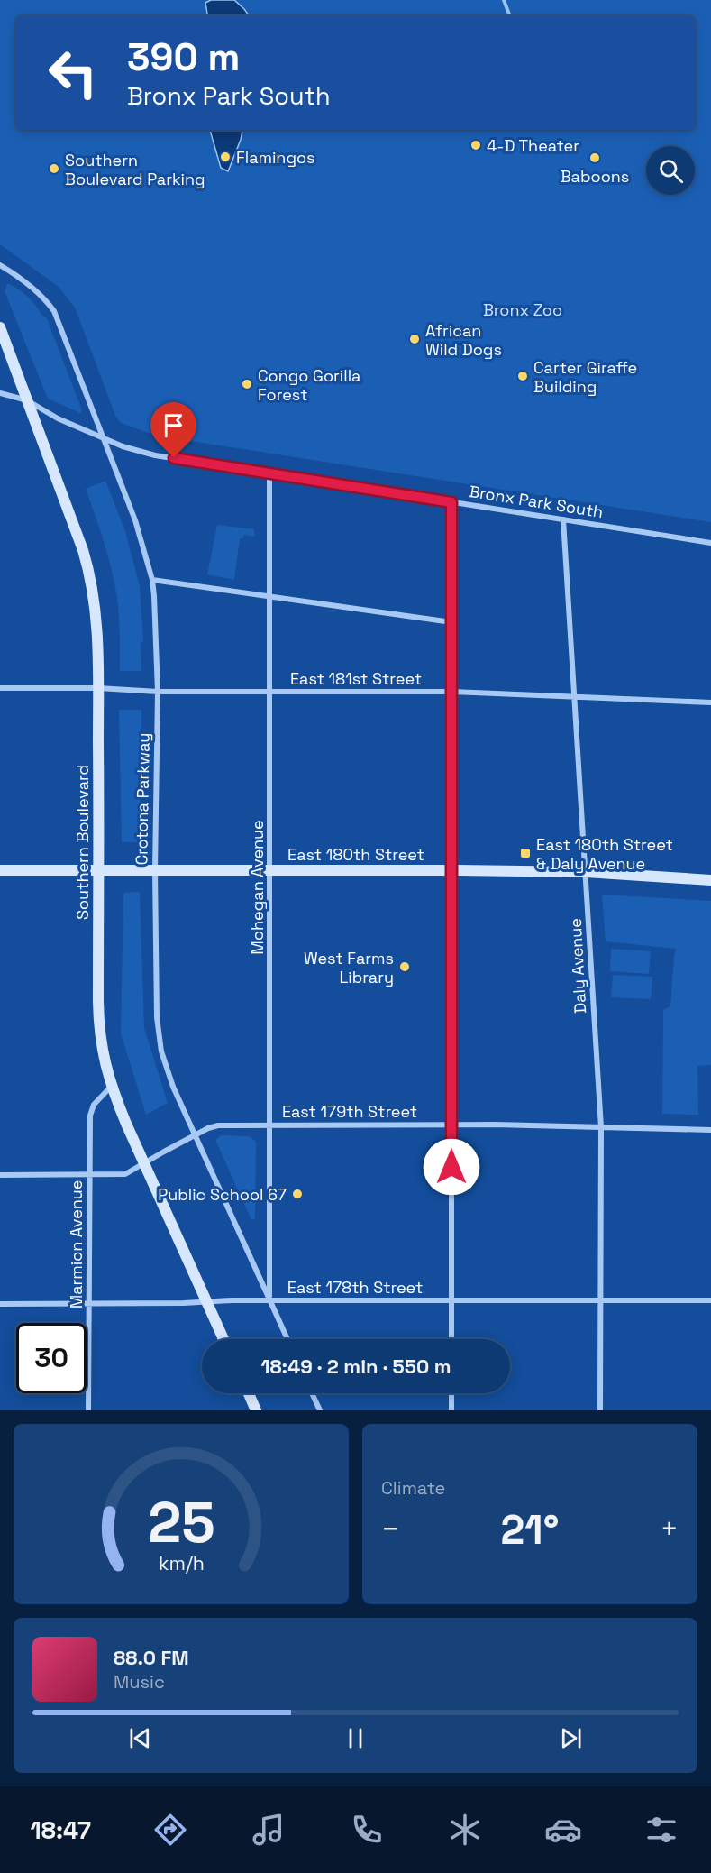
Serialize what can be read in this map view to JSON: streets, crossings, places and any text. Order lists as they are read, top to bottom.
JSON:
{
  "streets": {
    "main road": ["Southern Boulevard", "East 180th Street"],
    "street": [
      "Bronx Park South",
      "East 181st Street",
      "Crotona Parkway",
      "Mohegan Avenue",
      "Daly Avenue",
      "East 179th Street",
      "Marmion Avenue",
      "East 178th Street"
    ]
  },
  "crossings": [
    ["Bronx Park South", "Crotona Parkway"],
    ["Bronx Park South", "Southern Boulevard"],
    ["Bronx Park South", "Mohegan Avenue"],
    ["Bronx Park South", "Daly Avenue"],
    ["East 181st Street", "Crotona Parkway"],
    ["East 181st Street", "Southern Boulevard"],
    ["East 181st Street", "Mohegan Avenue"],
    ["East 181st Street", "Daly Avenue"],
    ["Crotona Parkway", "East 180th Street"],
    ["Crotona Parkway", "Mohegan Avenue"],
    ["Crotona Parkway", "East 179th Street"],
    ["Crotona Parkway", "East 178th Street"],
    ["Southern Boulevard", "East 180th Street"],
    ["Southern Boulevard", "East 179th Street"],
    ["Southern Boulevard", "Marmion Avenue"],
    ["Southern Boulevard", "East 178th Street"],
    ["East 180th Street", "Mohegan Avenue"],
    ["East 180th Street", "Daly Avenue"],
    ["Mohegan Avenue", "East 179th Street"],
    ["Mohegan Avenue", "East 178th Street"],
    ["Daly Avenue", "East 179th Street"],
    ["Daly Avenue", "East 178th Street"],
    ["East 179th Street", "Marmion Avenue"],
    ["Marmion Avenue", "East 178th Street"]
  ],
  "parks": ["Bronx Zoo"],
  "places": {
    "other": [
      "4-D Theater",
      "Flamingos",
      "Baboons",
      "Southern Boulevard Parking",
      "African Wild Dogs",
      "Carter Giraffe Building",
      "Congo Gorilla Forest",
      "West Farms Library",
      "Public School 67"
    ],
    "transit": ["East 180th Street & Daly Avenue"]
  },
  "page": {
    "turn": ["390 m", "Bronx Park South"],
    "limit": "30",
    "trip": "18:49 · 2 min · 550 m",
    "tile": "Climate",
    "heat": ["−", "21°", "+"],
    "song": ["88.0 FM", "Music"],
    "tabs": "18:47",
    "gauge": ["25", "km/h"]
  }
}
